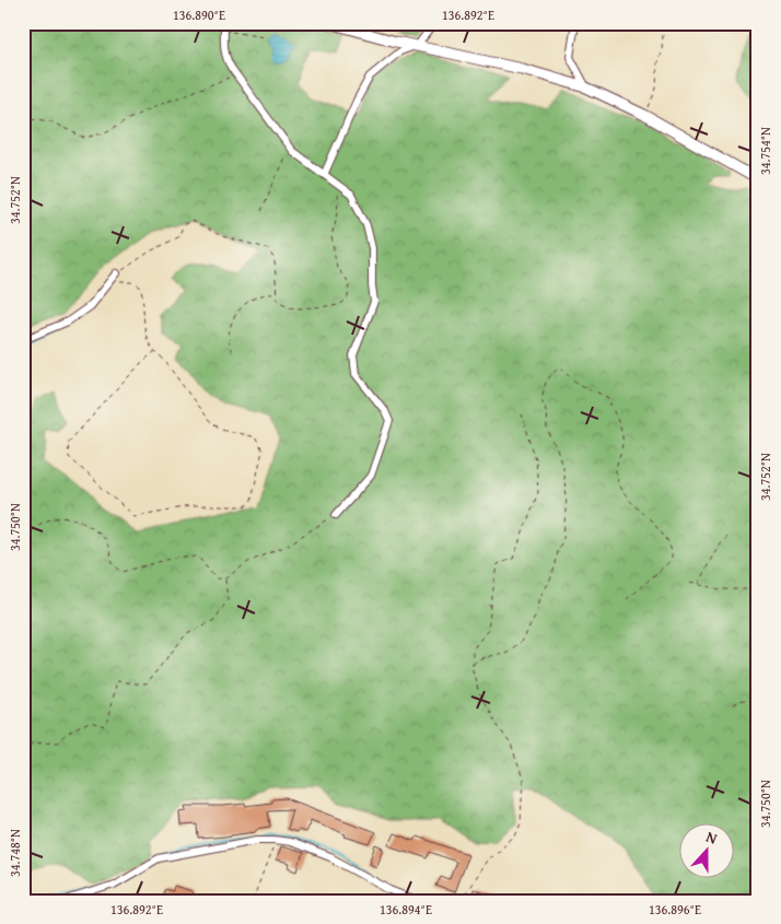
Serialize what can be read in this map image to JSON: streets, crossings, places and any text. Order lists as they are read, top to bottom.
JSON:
{
  "north": "top",
  "coordinates": [
    "136.890°E",
    "136.892°E",
    "34.754°N",
    "34.752°N",
    "34.750°N",
    "34.748°N",
    "136.894°E",
    "136.896°E"
  ]
}
